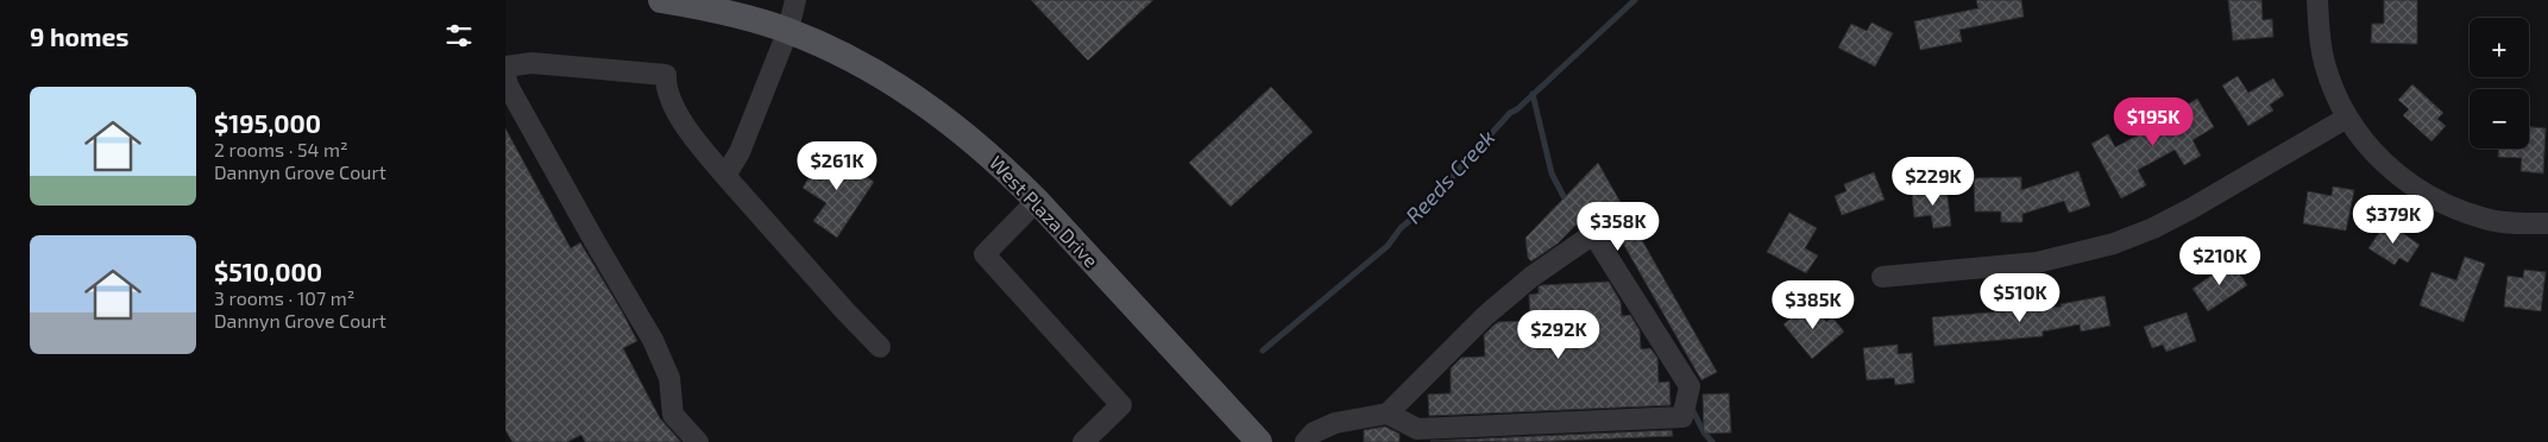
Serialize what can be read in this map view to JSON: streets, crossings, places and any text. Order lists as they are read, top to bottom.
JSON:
{
  "streets": {
    "main road": ["West Plaza Drive"]
  },
  "water": ["Reeds Creek"],
  "page": {
    "heading": "9 homes",
    "map_buttons": ["+", "−"],
    "list": [
      {
        "name": "$195,000",
        "note": "2 rooms · 54 m² · Dannyn Grove Court"
      },
      {
        "name": "$510,000",
        "note": "3 rooms · 107 m² · Dannyn Grove Court"
      }
    ],
    "price": [
      "$195K",
      "$261K",
      "$229K",
      "$379K",
      "$358K",
      "$210K",
      "$510K",
      "$385K",
      "$292K"
    ]
  }
}
